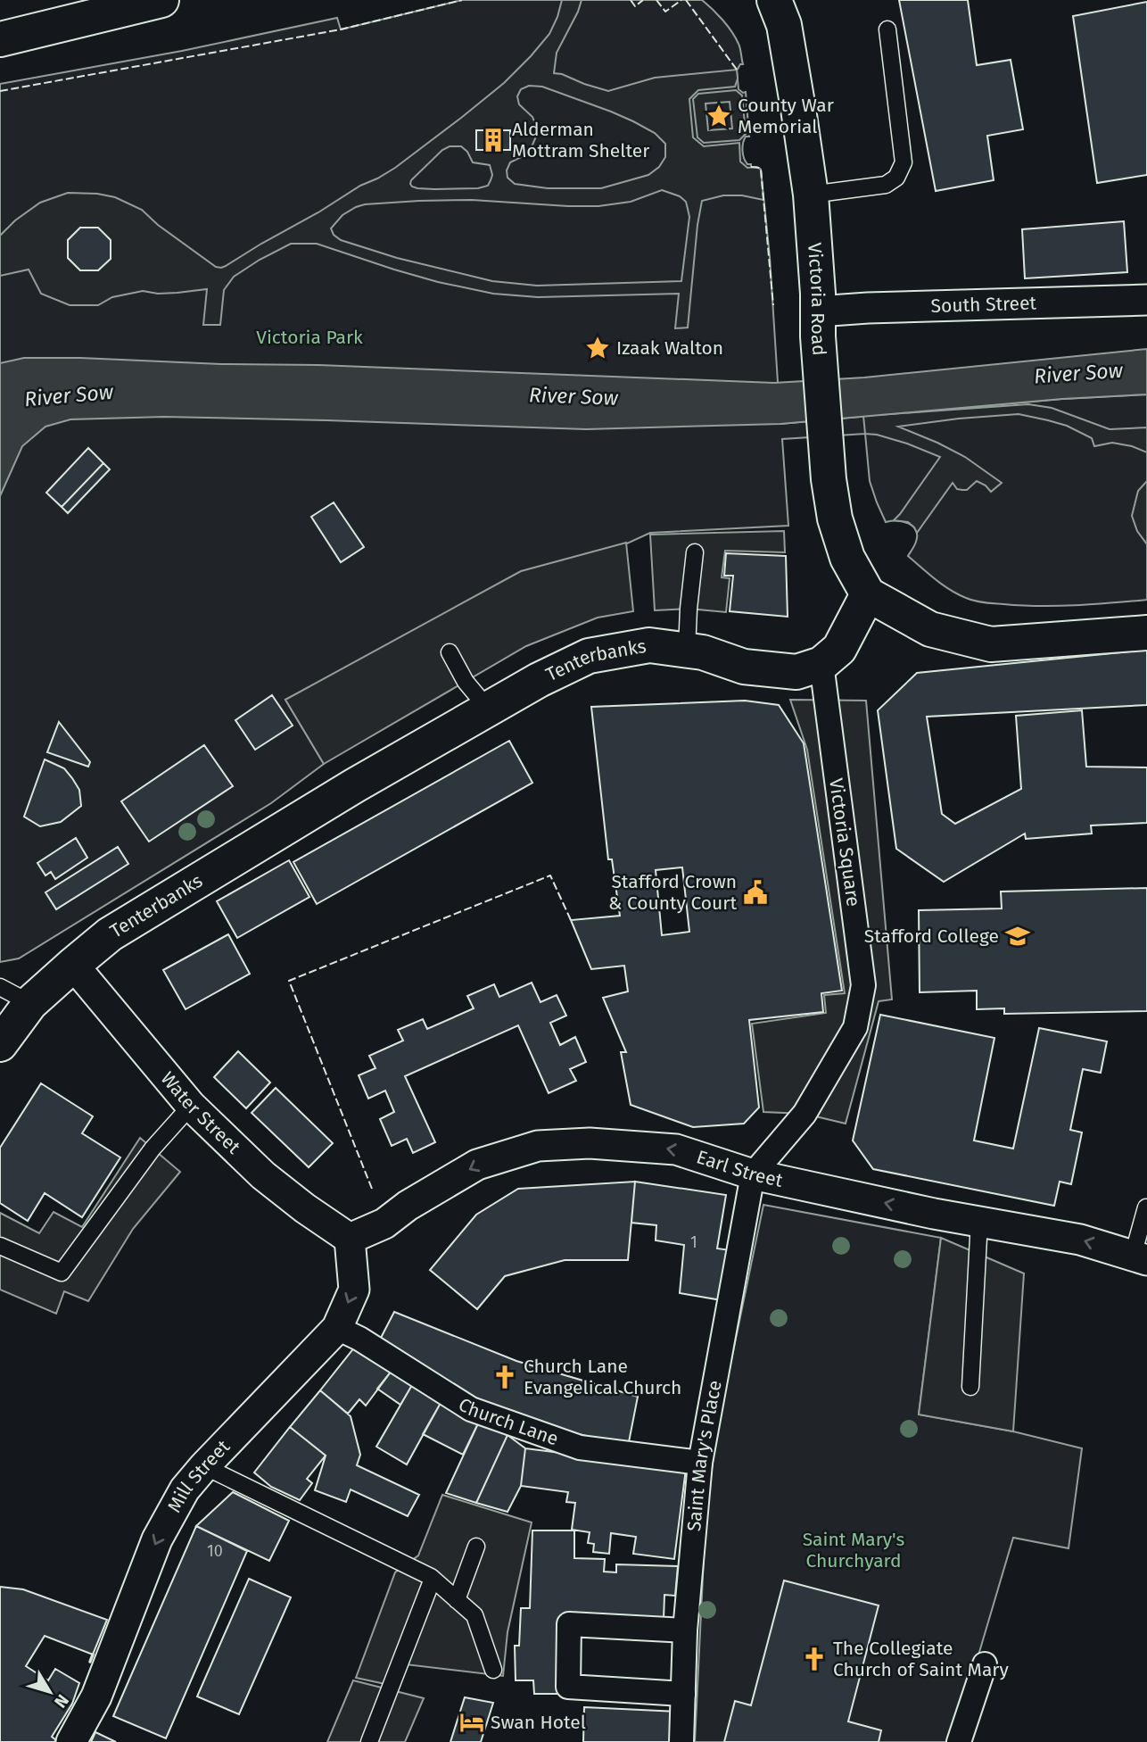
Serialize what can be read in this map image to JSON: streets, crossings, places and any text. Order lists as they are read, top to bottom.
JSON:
{
  "streets": {
    "main road": ["Victoria Road", "Tenterbanks"],
    "street": [
      "South Street",
      "Victoria Square",
      "Water Street",
      "Earl Street",
      "Church Lane",
      "Saint Mary's Place",
      "Mill Street"
    ]
  },
  "crossings": [
    ["Victoria Road", "South Street"],
    ["Tenterbanks", "Victoria Square"],
    ["Tenterbanks", "Water Street"],
    ["Victoria Square", "Earl Street"],
    ["Victoria Square", "Saint Mary's Place"],
    ["Water Street", "Earl Street"],
    ["Water Street", "Mill Street"],
    ["Earl Street", "Saint Mary's Place"],
    ["Earl Street", "Mill Street"],
    ["Church Lane", "Saint Mary's Place"],
    ["Church Lane", "Mill Street"]
  ],
  "one_way": ["Earl Street", "Mill Street"],
  "water": ["River Sow"],
  "parks": ["Victoria Park", "Saint Mary's Churchyard"],
  "places": {
    "place": ["County War Memorial", "Izaak Walton"],
    "building": ["Alderman Mottram Shelter"],
    "public building": ["Stafford Crown & County Court"],
    "school or university": ["Stafford College"],
    "church": ["Church Lane Evangelical Church", "The Collegiate Church of Saint Mary"],
    "hotel": ["Swan Hotel"]
  },
  "house_numbers": ["1", "10"],
  "north": "bottom right"
}
